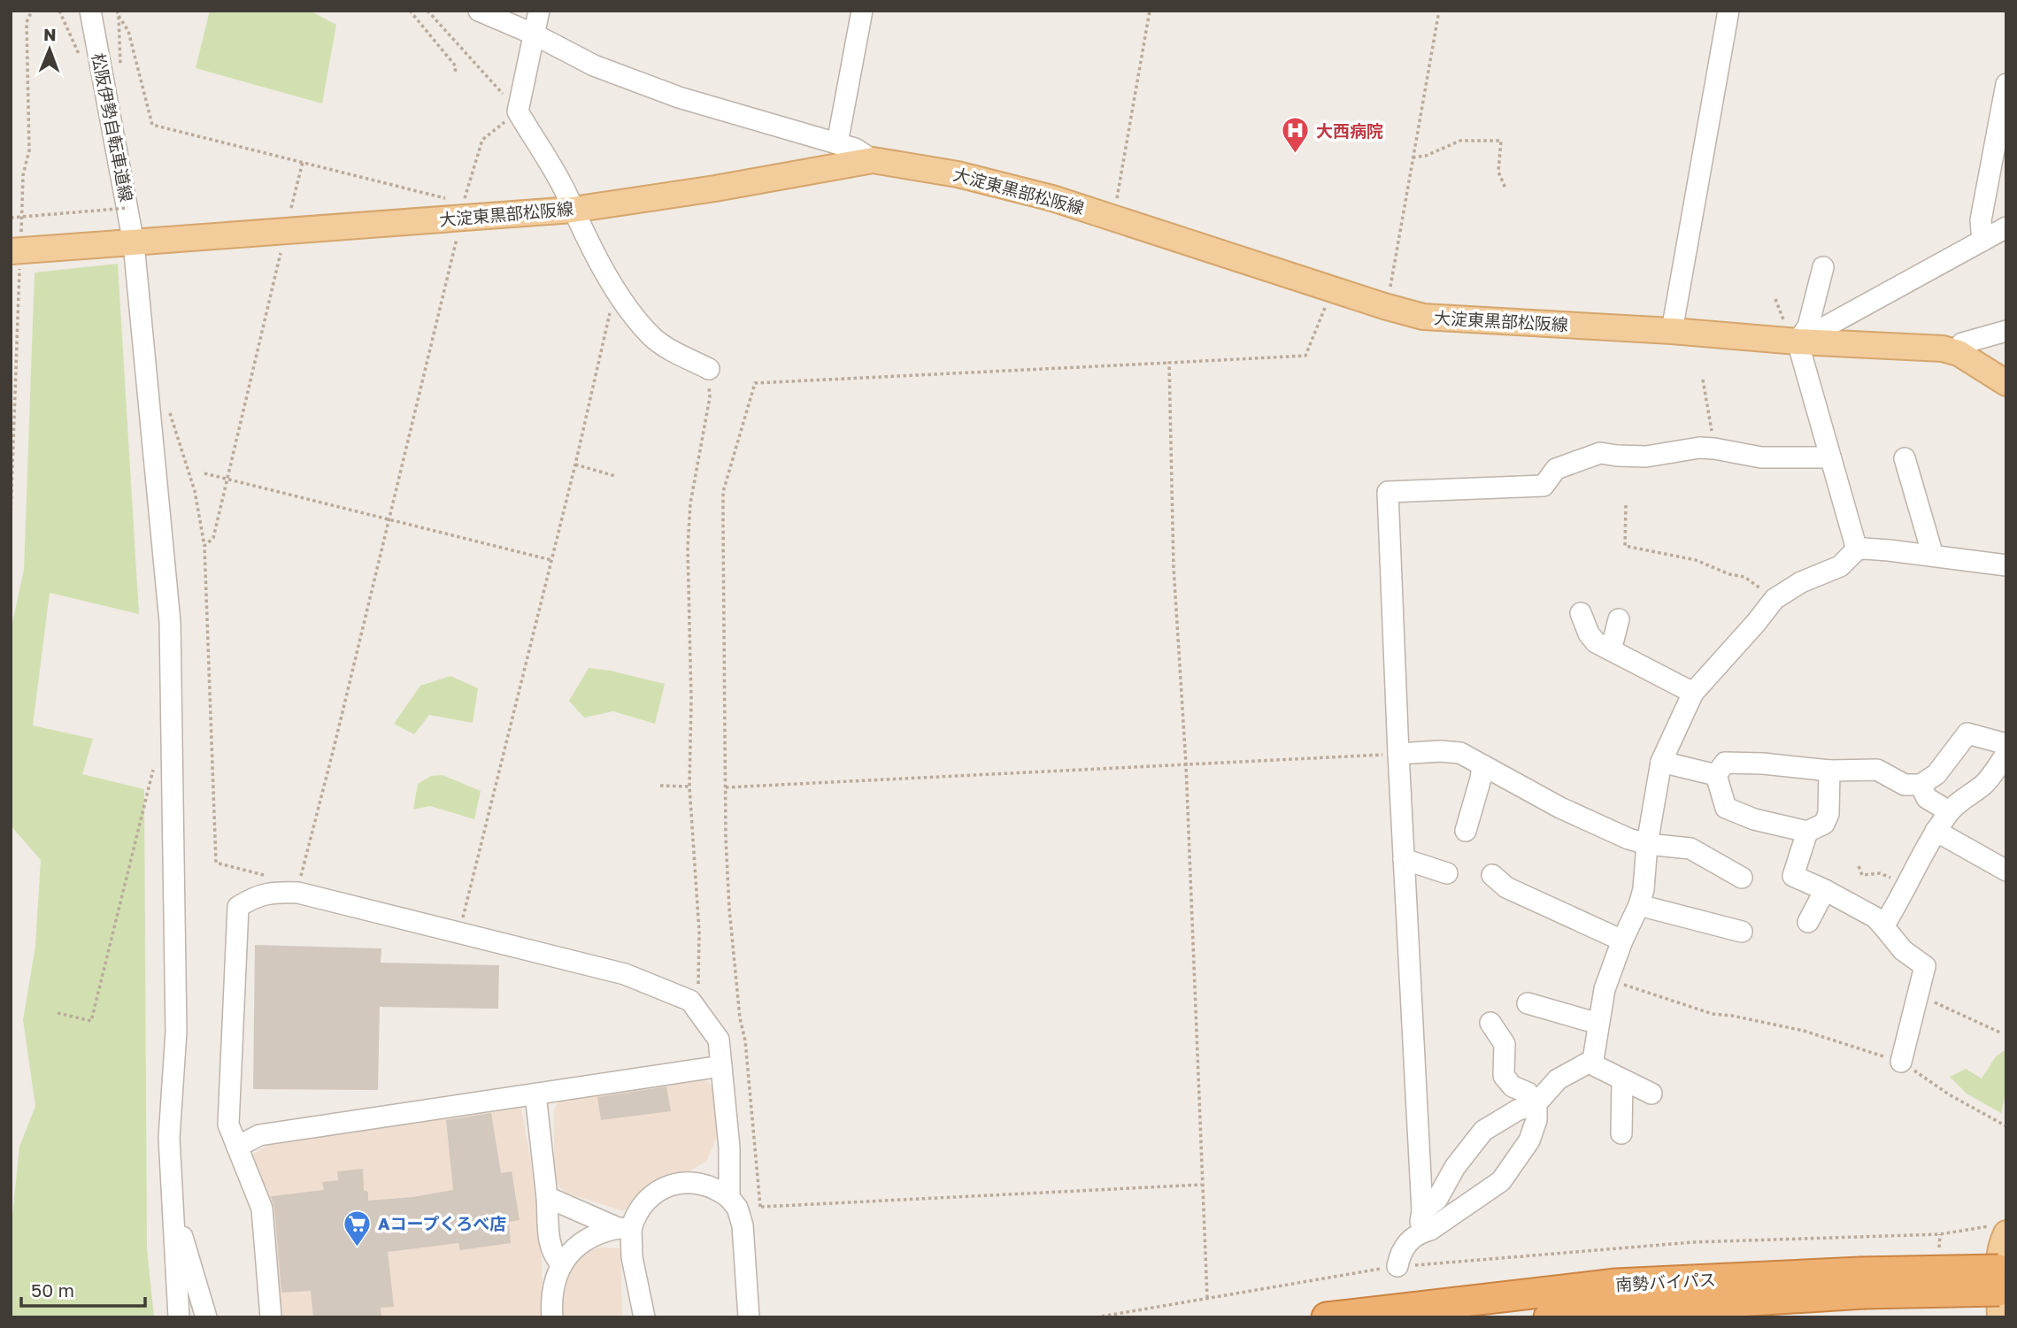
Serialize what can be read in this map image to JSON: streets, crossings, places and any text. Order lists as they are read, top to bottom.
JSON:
{
  "streets": {
    "highway": ["南勢バイパス"],
    "main road": ["大淀東黒部松阪線"],
    "street": ["松阪伊勢自転車道線"]
  },
  "crossings": [
    ["松阪伊勢自転車道線", "大淀東黒部松阪線"]
  ],
  "places": {
    "hospital": ["大西病院"],
    "supermarket": ["Aコープくろべ店"]
  },
  "scale_bar": "50 m",
  "north": "top"
}
